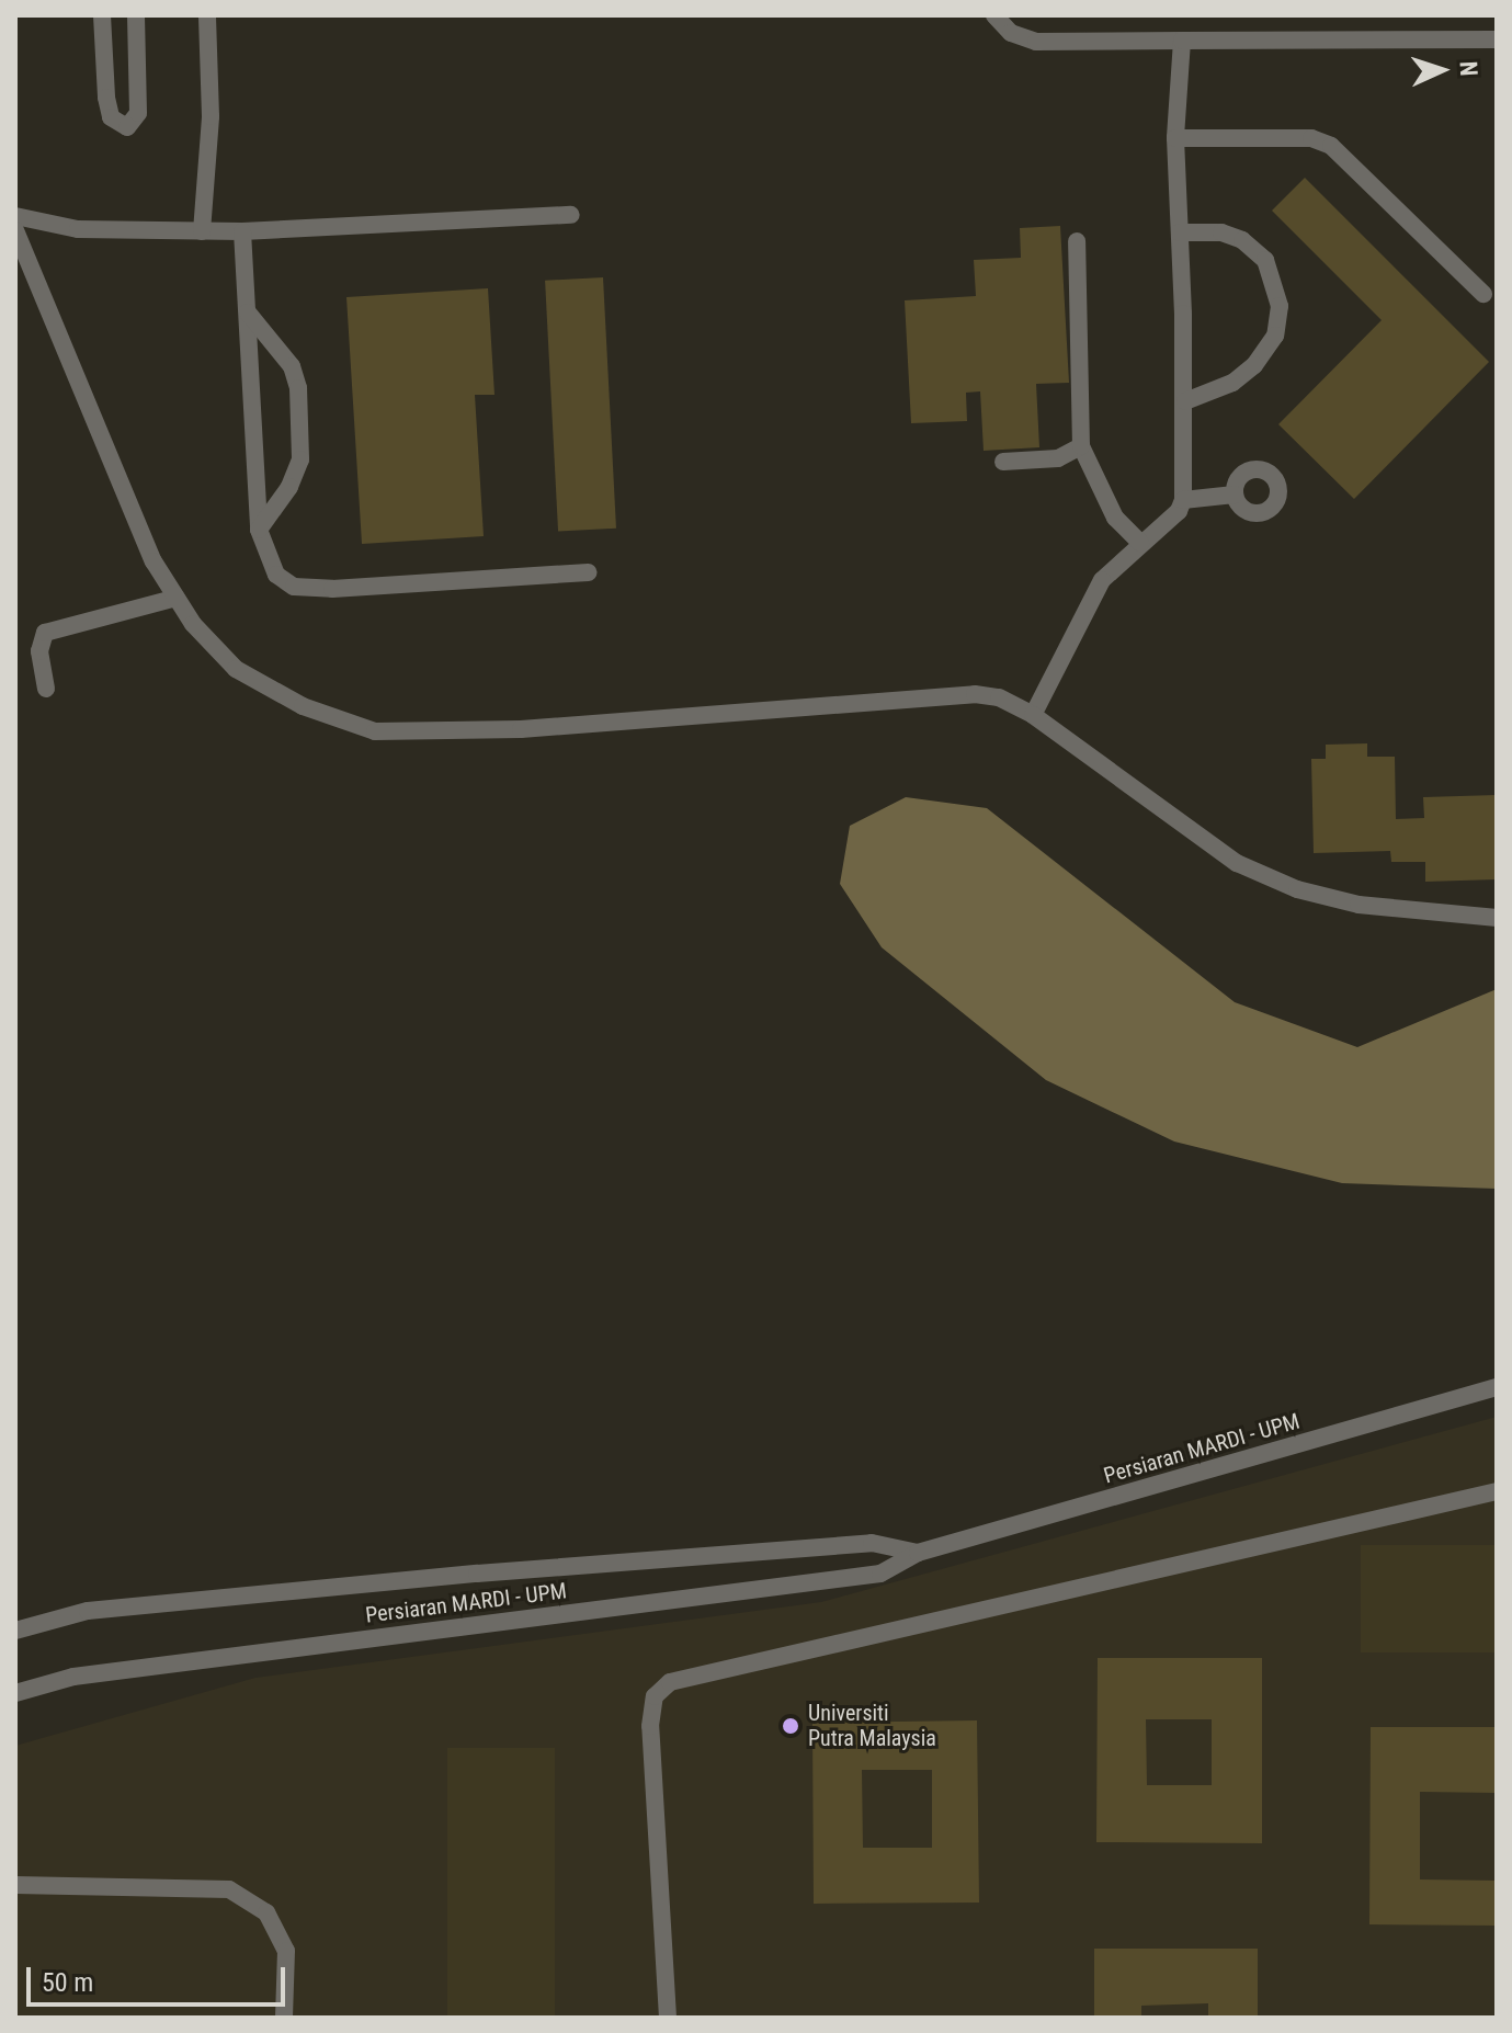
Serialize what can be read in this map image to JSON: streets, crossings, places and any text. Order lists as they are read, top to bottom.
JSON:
{
  "streets": {
    "street": ["Persiaran MARDI - UPM"]
  },
  "places": ["Universiti Putra Malaysia"],
  "scale_bar": "50 m",
  "north": "right"
}
